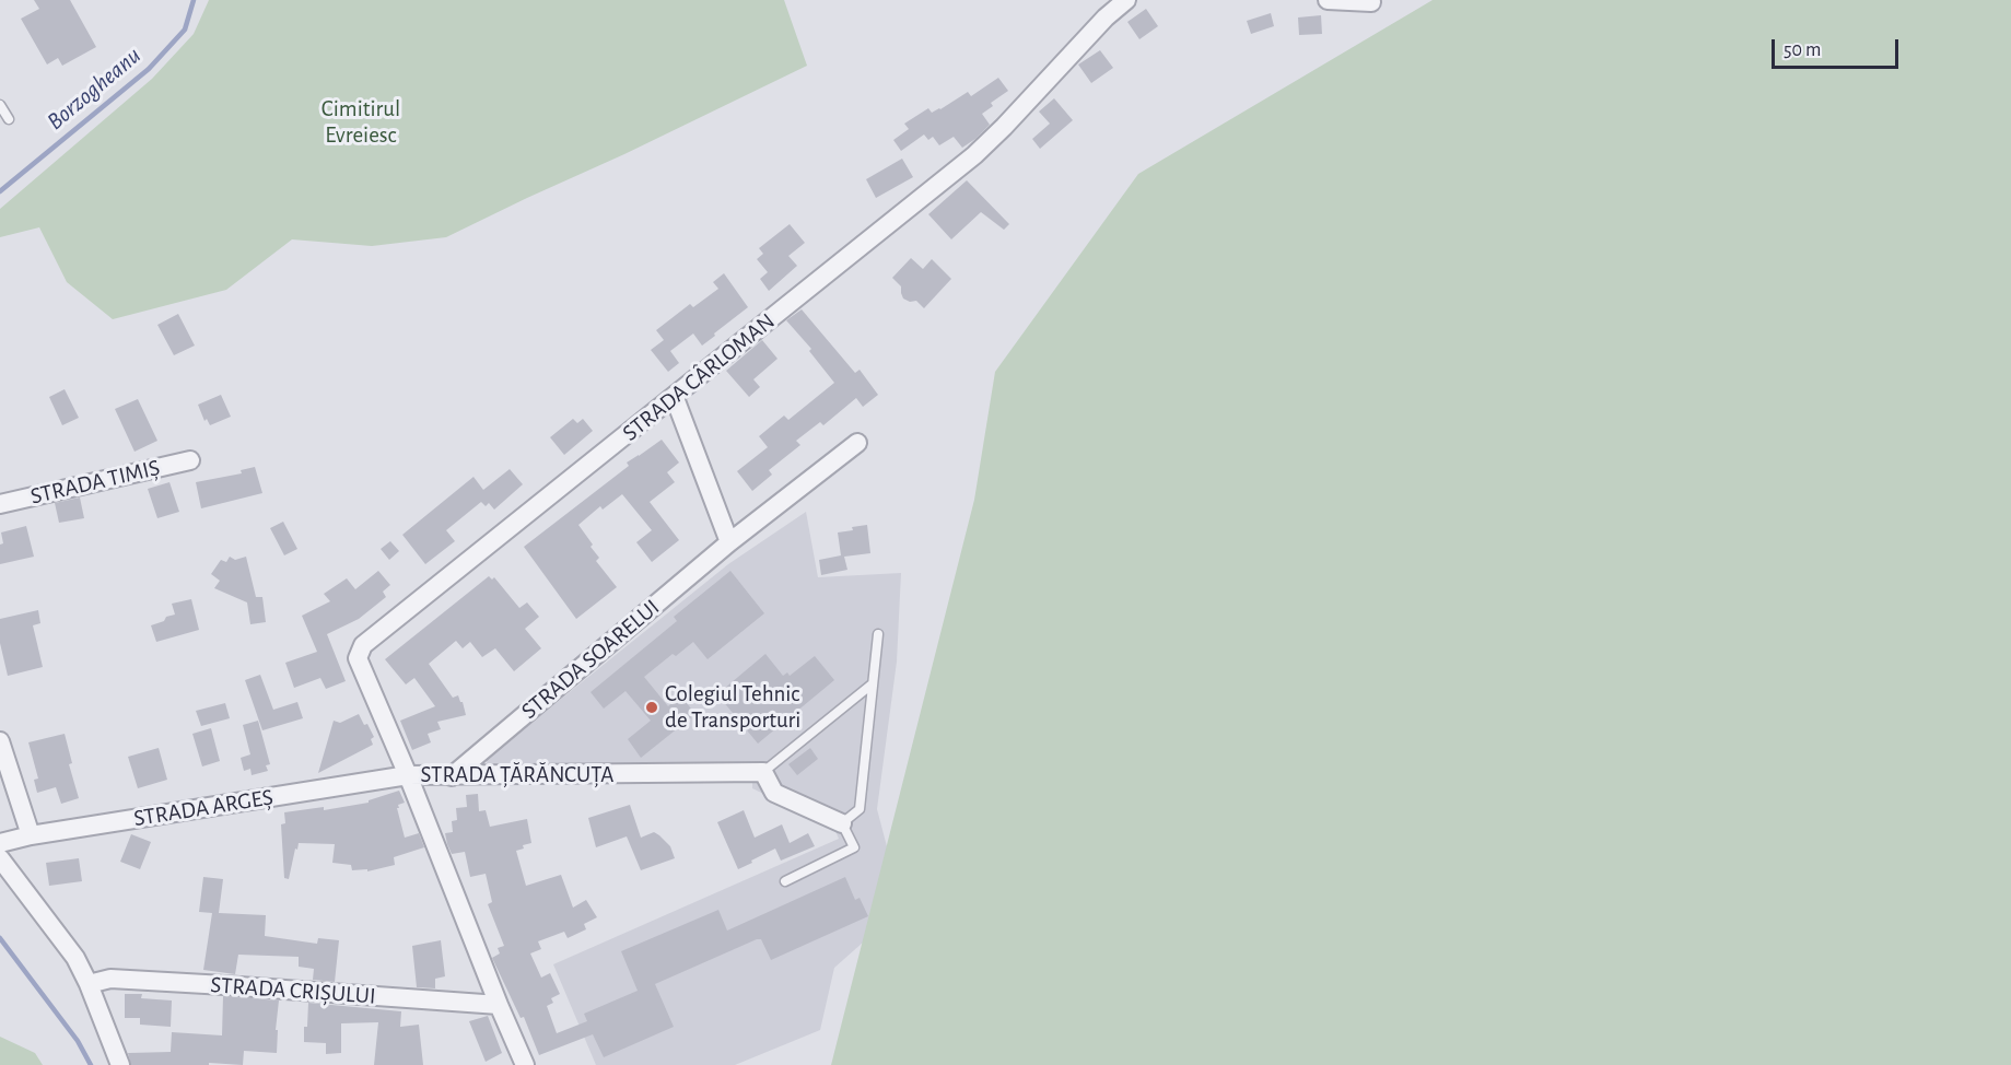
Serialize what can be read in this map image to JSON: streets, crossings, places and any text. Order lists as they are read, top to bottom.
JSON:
{
  "streets": {
    "street": [
      "STRADA CÂRLOMAN",
      "STRADA TIMIȘ",
      "STRADA SOARELUI",
      "STRADA ȚĂRĂNCUȚA",
      "STRADA ARGEȘ",
      "STRADA CRIȘULUI"
    ]
  },
  "crossings": [
    ["STRADA CÂRLOMAN", "STRADA ȚĂRĂNCUȚA"],
    ["STRADA CÂRLOMAN", "STRADA ARGEȘ"],
    ["STRADA SOARELUI", "STRADA ȚĂRĂNCUȚA"],
    ["STRADA ȚĂRĂNCUȚA", "STRADA ARGEȘ"],
    ["STRADA ȚĂRĂNCUȚA", "STRADA CRIȘULUI"]
  ],
  "water": ["Borzogheanu"],
  "parks": ["Cimitirul Evreiesc"],
  "places": ["Colegiul Tehnic de Transporturi"],
  "scale_bar": "50 m"
}
